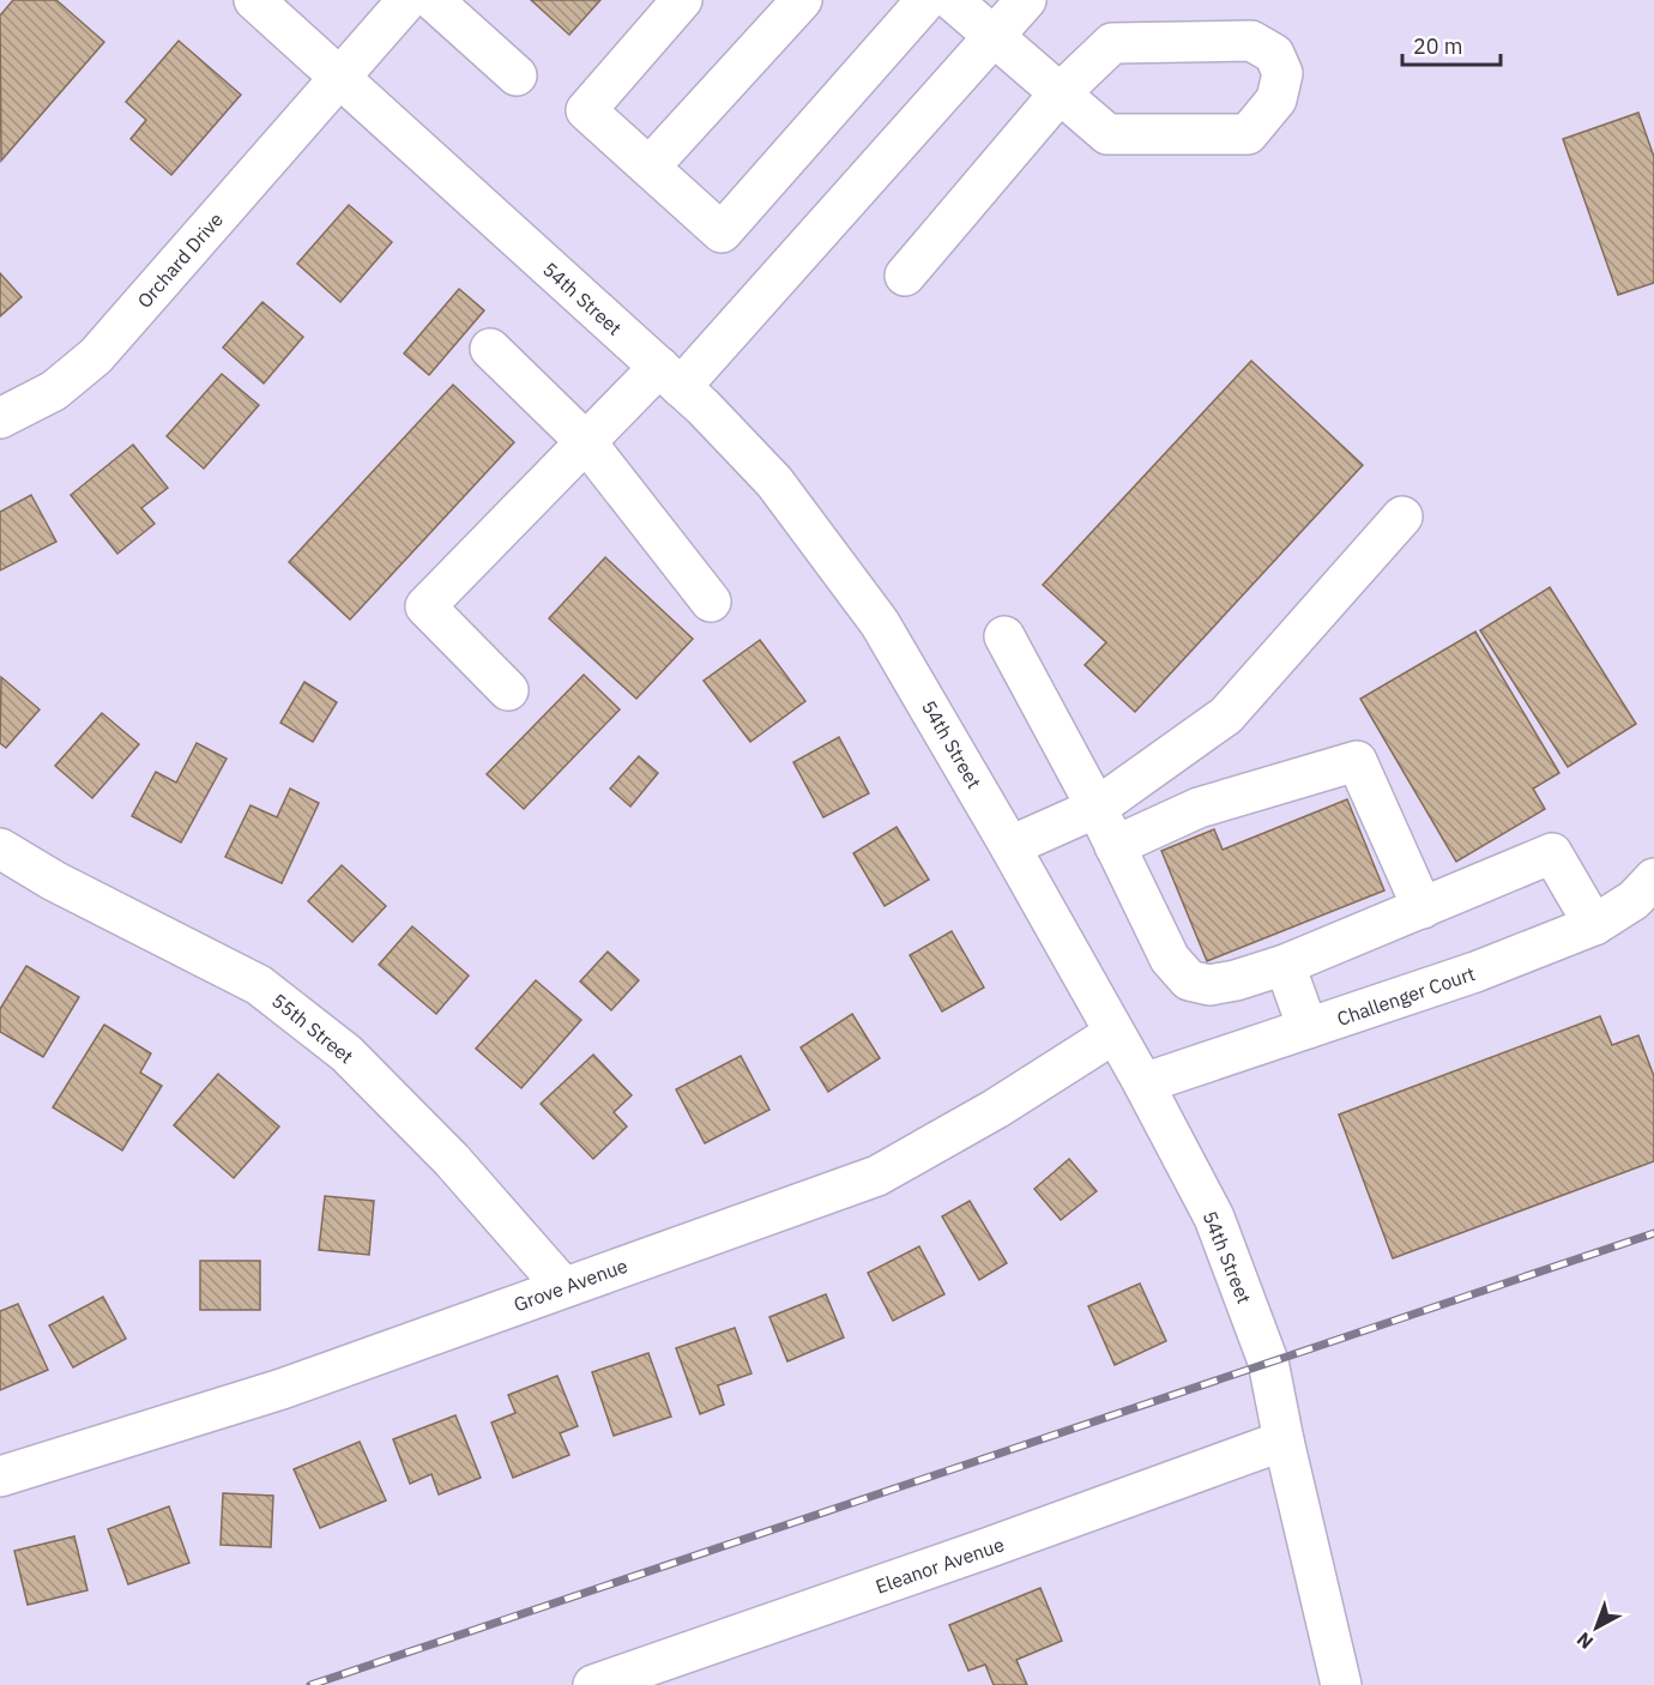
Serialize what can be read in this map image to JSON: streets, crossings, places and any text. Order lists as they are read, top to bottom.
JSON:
{
  "streets": {
    "street": [
      "Orchard Drive",
      "54th Street",
      "Challenger Court",
      "55th Street",
      "Grove Avenue",
      "Eleanor Avenue"
    ]
  },
  "crossings": [
    ["Orchard Drive", "54th Street"],
    ["54th Street", "Challenger Court"],
    ["54th Street", "Grove Avenue"],
    ["54th Street", "Eleanor Avenue"],
    ["55th Street", "Grove Avenue"]
  ],
  "scale_bar": "20 m",
  "north": "bottom left"
}
